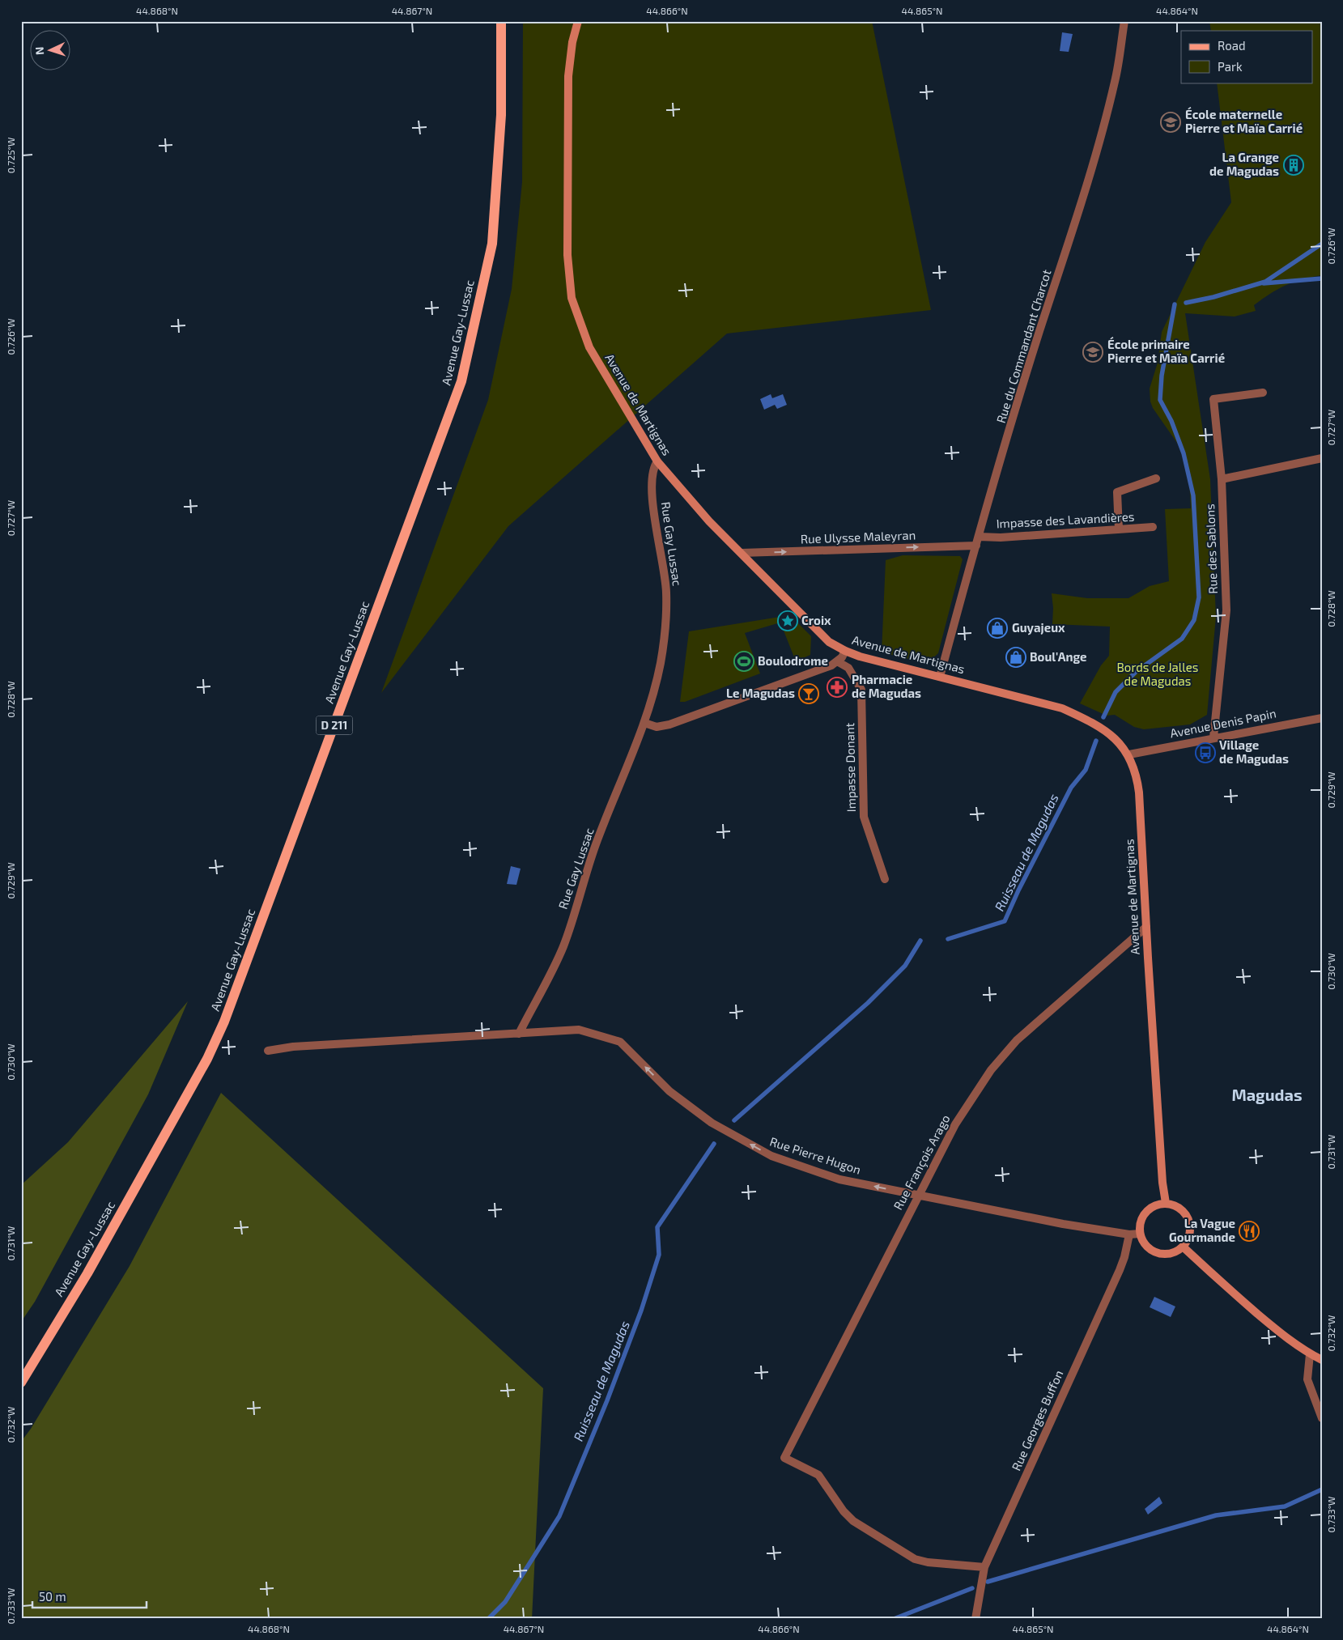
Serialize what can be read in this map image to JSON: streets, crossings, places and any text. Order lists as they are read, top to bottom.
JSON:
{
  "streets": {
    "main road": ["Avenue Gay-Lussac", "D 211"],
    "street": [
      "Rue du Commandant Charcot",
      "Avenue de Martignas",
      "Impasse des Lavandières",
      "Rue Ulysse Maleyran",
      "Rue Gay Lussac",
      "Rue des Sablons",
      "Avenue Denis Papin",
      "Impasse Donant",
      "Rue Pierre Hugon",
      "Rue François Arago",
      "Rue Georges Buffon"
    ]
  },
  "crossings": [
    ["Rue du Commandant Charcot", "Avenue de Martignas"],
    ["Rue du Commandant Charcot", "Impasse des Lavandières"],
    ["Rue du Commandant Charcot", "Rue Ulysse Maleyran"],
    ["Avenue de Martignas", "Rue Ulysse Maleyran"],
    ["Avenue de Martignas", "Rue Gay Lussac"],
    ["Avenue de Martignas", "Avenue Denis Papin"],
    ["Avenue de Martignas", "Rue Pierre Hugon"],
    ["Avenue de Martignas", "Rue François Arago"],
    ["Rue Gay Lussac", "Rue Pierre Hugon"],
    ["Rue des Sablons", "Avenue Denis Papin"],
    ["Rue Pierre Hugon", "Rue François Arago"],
    ["Rue Pierre Hugon", "Rue Georges Buffon"],
    ["Rue François Arago", "Rue Georges Buffon"]
  ],
  "one_way": ["Rue Ulysse Maleyran", "Rue Pierre Hugon"],
  "districts": ["Magudas"],
  "water": ["Ruisseau de Magudas"],
  "parks": ["Bords de Jalles de Magudas"],
  "places": {
    "school or university": ["École maternelle Pierre et Maïa Carrié", "École primaire Pierre et Maïa Carrié"],
    "building": ["La Grange de Magudas"],
    "place": ["Croix"],
    "shop": ["Guyajeux", "Boul'Ange"],
    "sports": ["Boulodrome"],
    "pharmacy": ["Pharmacie de Magudas"],
    "bar": ["Le Magudas"],
    "bus stop": ["Village de Magudas"],
    "restaurant": ["La Vague Gourmande"]
  },
  "legend": ["Road", "Park"],
  "scale_bar": "50 m",
  "north": "left",
  "coordinates": [
    "44.868°N",
    "44.867°N",
    "44.866°N",
    "44.865°N",
    "44.864°N",
    "0.725°W",
    "0.726°W",
    "0.727°W",
    "0.728°W",
    "0.729°W",
    "0.730°W",
    "0.731°W",
    "0.732°W",
    "0.733°W"
  ]
}
